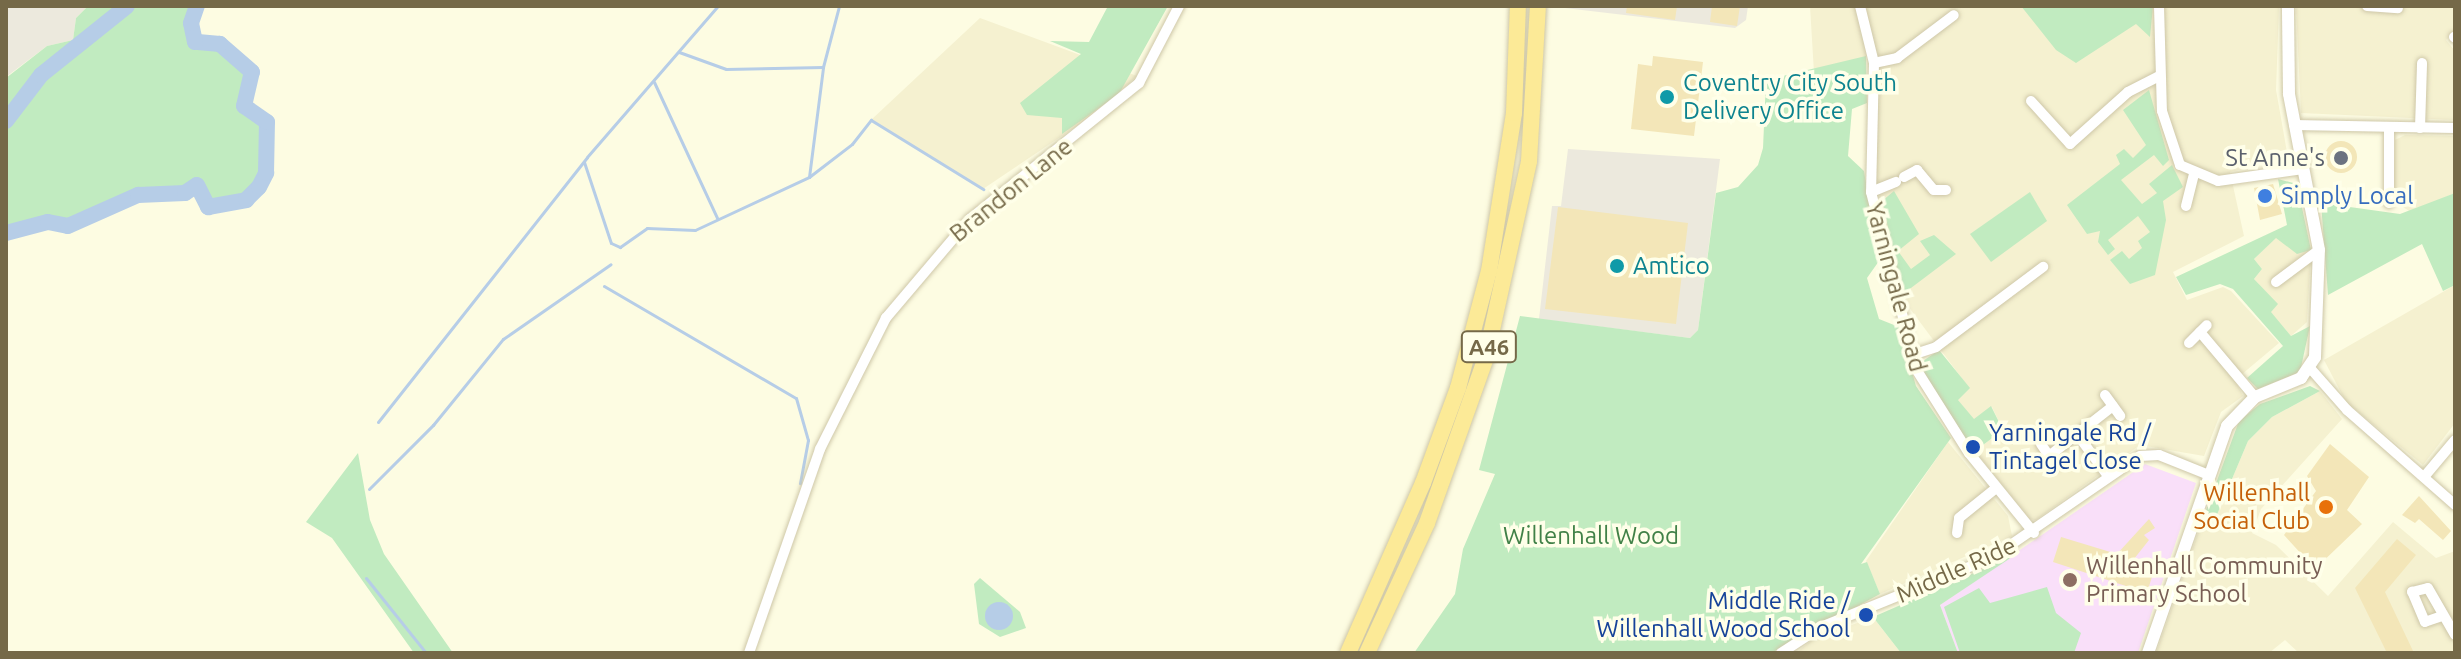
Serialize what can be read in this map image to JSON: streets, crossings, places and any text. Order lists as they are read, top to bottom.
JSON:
{
  "streets": {
    "highway": ["A46"],
    "street": ["Brandon Lane", "Yarningale Road", "Middle Ride"]
  },
  "crossings": [
    ["Yarningale Road", "Middle Ride"]
  ],
  "parks": ["Willenhall Wood"],
  "places": [
    "Coventry City South Delivery Office",
    "St Anne's",
    "Simply Local",
    "Amtico",
    "Yarningale Rd / Tintagel Close",
    "Willenhall Social Club",
    "Willenhall Community Primary School",
    "Middle Ride / Willenhall Wood School"
  ]
}
